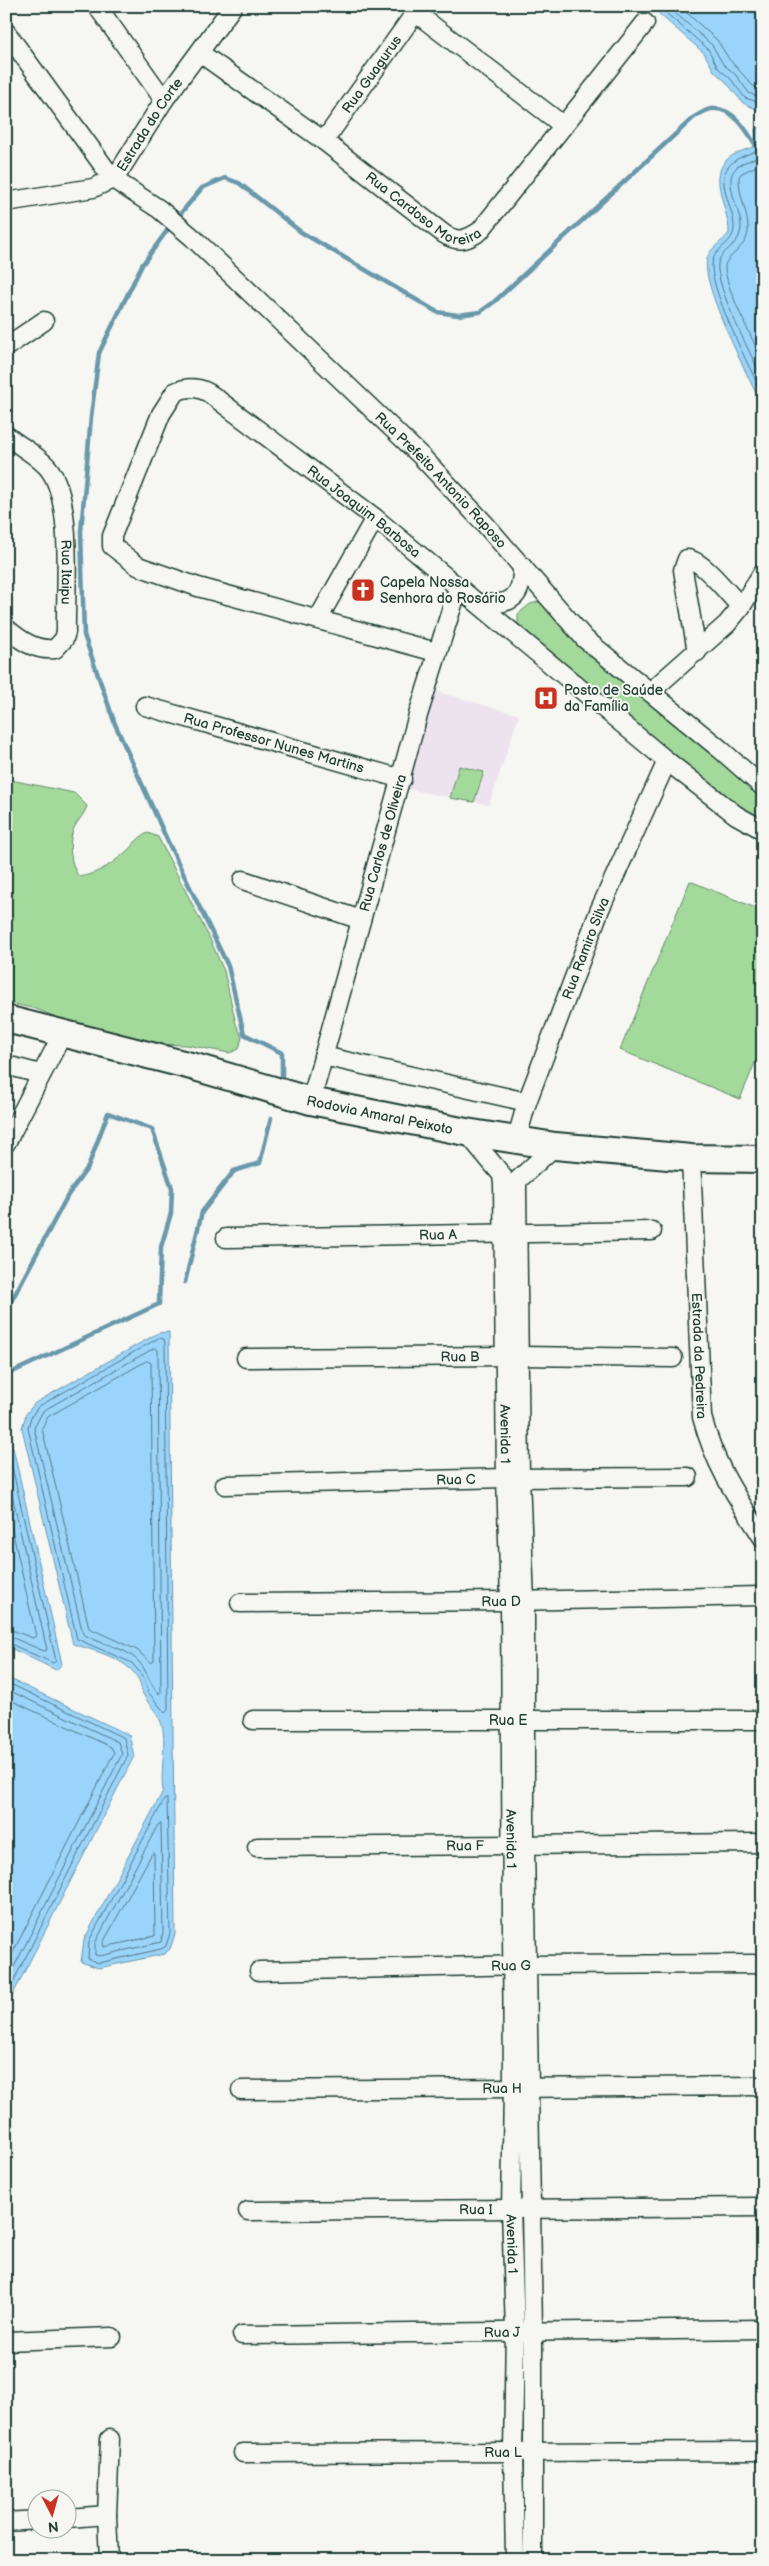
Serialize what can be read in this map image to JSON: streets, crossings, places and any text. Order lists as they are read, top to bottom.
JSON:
{
  "streets": {
    "highway": ["Rodovia Amaral Peixoto"],
    "street": [
      "Rua Guagurus",
      "Estrada do Corte",
      "Rua Cardoso Moreira",
      "Rua Prefeito Antonio Raposo",
      "Rua Joaquim Barbosa",
      "Rua Itaipu",
      "Rua Professor Nunes Martins",
      "Rua Carlos de Oliveira",
      "Rua Ramiro Silva",
      "Rua A",
      "Estrada da Pedreira",
      "Rua B",
      "Avenida 1",
      "Rua C",
      "Rua D",
      "Rua E",
      "Rua F",
      "Rua G",
      "Rua H",
      "Rua I",
      "Rua J",
      "Rua L"
    ]
  },
  "crossings": [
    ["Rua Guagurus", "Rua Cardoso Moreira"],
    ["Estrada do Corte", "Rua Cardoso Moreira"],
    ["Estrada do Corte", "Rua Prefeito Antonio Raposo"],
    ["Rua Joaquim Barbosa", "Rua Carlos de Oliveira"],
    ["Rua Joaquim Barbosa", "Rua Ramiro Silva"],
    ["Rua Professor Nunes Martins", "Rua Carlos de Oliveira"],
    ["Rua Carlos de Oliveira", "Rodovia Amaral Peixoto"],
    ["Rua Ramiro Silva", "Rodovia Amaral Peixoto"],
    ["Rodovia Amaral Peixoto", "Estrada da Pedreira"],
    ["Rodovia Amaral Peixoto", "Avenida 1"],
    ["Rua A", "Avenida 1"],
    ["Rua B", "Avenida 1"],
    ["Avenida 1", "Rua C"],
    ["Avenida 1", "Rua D"],
    ["Avenida 1", "Rua E"],
    ["Avenida 1", "Rua F"],
    ["Avenida 1", "Rua G"],
    ["Avenida 1", "Rua H"],
    ["Avenida 1", "Rua I"],
    ["Avenida 1", "Rua J"],
    ["Avenida 1", "Rua L"]
  ],
  "places": {
    "church": ["Capela Nossa Senhora do Rosário"],
    "hospital": ["Posto de Saúde da Família"]
  },
  "north": "bottom"
}
